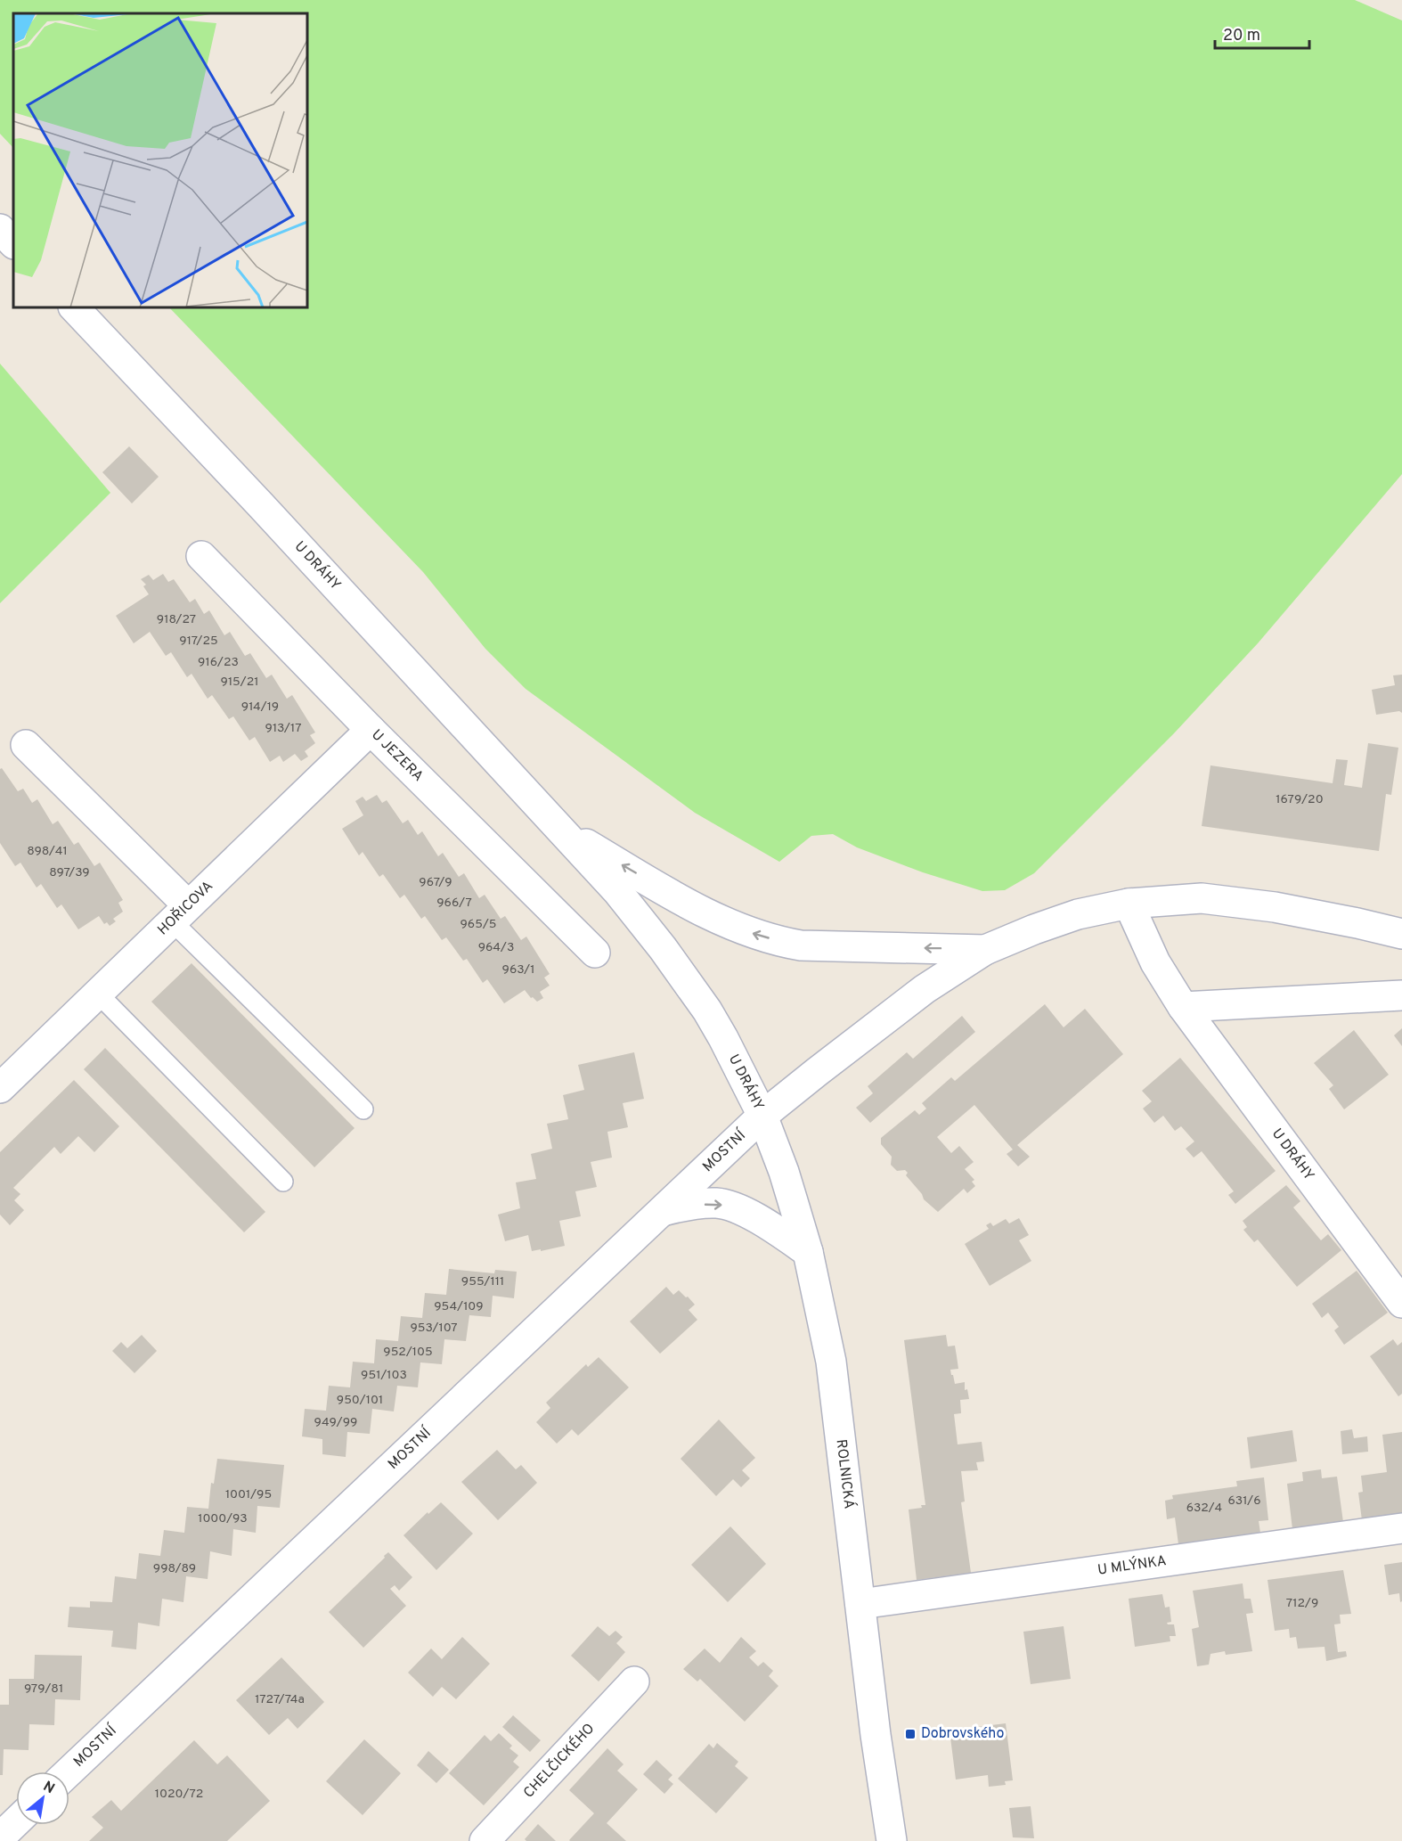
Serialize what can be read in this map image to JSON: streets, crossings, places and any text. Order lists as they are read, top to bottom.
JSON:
{
  "streets": {
    "street": [
      "U DRÁHY",
      "U JEZERA",
      "HOŘICOVA",
      "MOSTNÍ",
      "ROLNICKÁ",
      "U MLÝNKA",
      "CHELČICKÉHO"
    ]
  },
  "crossings": [
    ["U DRÁHY", "MOSTNÍ"],
    ["U DRÁHY", "ROLNICKÁ"],
    ["U JEZERA", "HOŘICOVA"],
    ["MOSTNÍ", "ROLNICKÁ"],
    ["ROLNICKÁ", "U MLÝNKA"]
  ],
  "places": {
    "transit": ["Dobrovského"]
  },
  "house_numbers": [
    "918/27",
    "917/25",
    "916/23",
    "915/21",
    "914/19",
    "913/17",
    "1679/20",
    "898/41",
    "897/39",
    "967/9",
    "966/7",
    "965/5",
    "964/3",
    "963/1",
    "955/111",
    "954/109",
    "953/107",
    "952/105",
    "951/103",
    "950/101",
    "949/99",
    "1001/95",
    "631/6",
    "632/4",
    "1000/93",
    "998/89",
    "712/9",
    "979/81",
    "1727/74a",
    "1020/72"
  ],
  "scale_bar": "20 m",
  "north": "top right"
}
